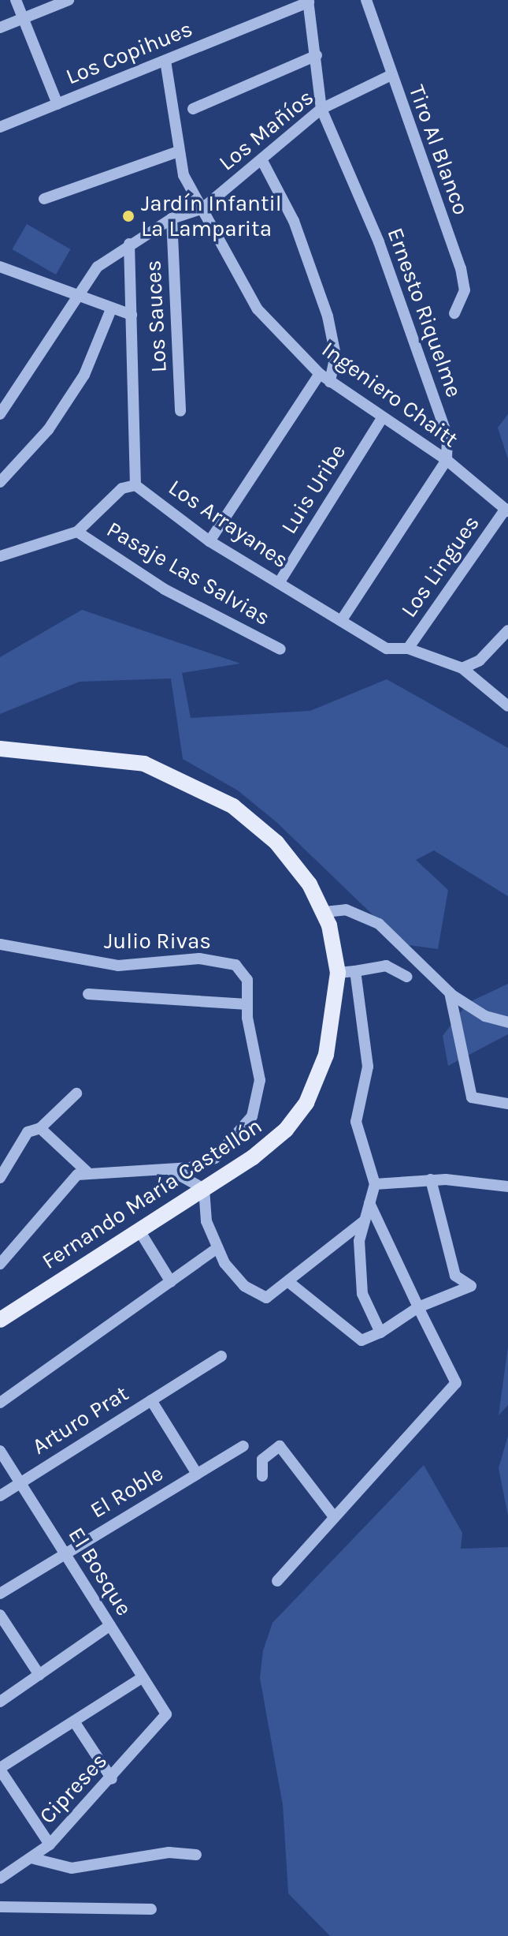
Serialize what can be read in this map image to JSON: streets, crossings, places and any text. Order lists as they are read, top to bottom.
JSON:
{
  "streets": {
    "main road": ["Fernando María Castellón"],
    "street": [
      "Los Copihues",
      "Los Mañíos",
      "Tiro Al Blanco",
      "Ernesto Riquelme",
      "Los Sauces",
      "Ingeniero Chaitt",
      "Luis Uribe",
      "Los Arrayanes",
      "Los Lingues",
      "Pasaje Las Salvias",
      "Julio Rivas",
      "Arturo Prat",
      "El Roble",
      "El Bosque",
      "Cipreses"
    ]
  },
  "crossings": [
    ["Los Copihues", "Ernesto Riquelme"],
    ["Los Copihues", "Ingeniero Chaitt"],
    ["Los Mañíos", "Tiro Al Blanco"],
    ["Los Mañíos", "Ernesto Riquelme"],
    ["Los Mañíos", "Los Sauces"],
    ["Los Mañíos", "Ingeniero Chaitt"],
    ["Los Mañíos", "Los Arrayanes"],
    ["Ernesto Riquelme", "Ingeniero Chaitt"],
    ["Ingeniero Chaitt", "Luis Uribe"],
    ["Ingeniero Chaitt", "Los Lingues"],
    ["Luis Uribe", "Los Arrayanes"],
    ["Los Arrayanes", "Los Lingues"],
    ["Arturo Prat", "El Roble"],
    ["Arturo Prat", "El Bosque"],
    ["El Roble", "El Bosque"],
    ["El Bosque", "Cipreses"]
  ],
  "places": ["Jardín Infantil La Lamparita"]
}
